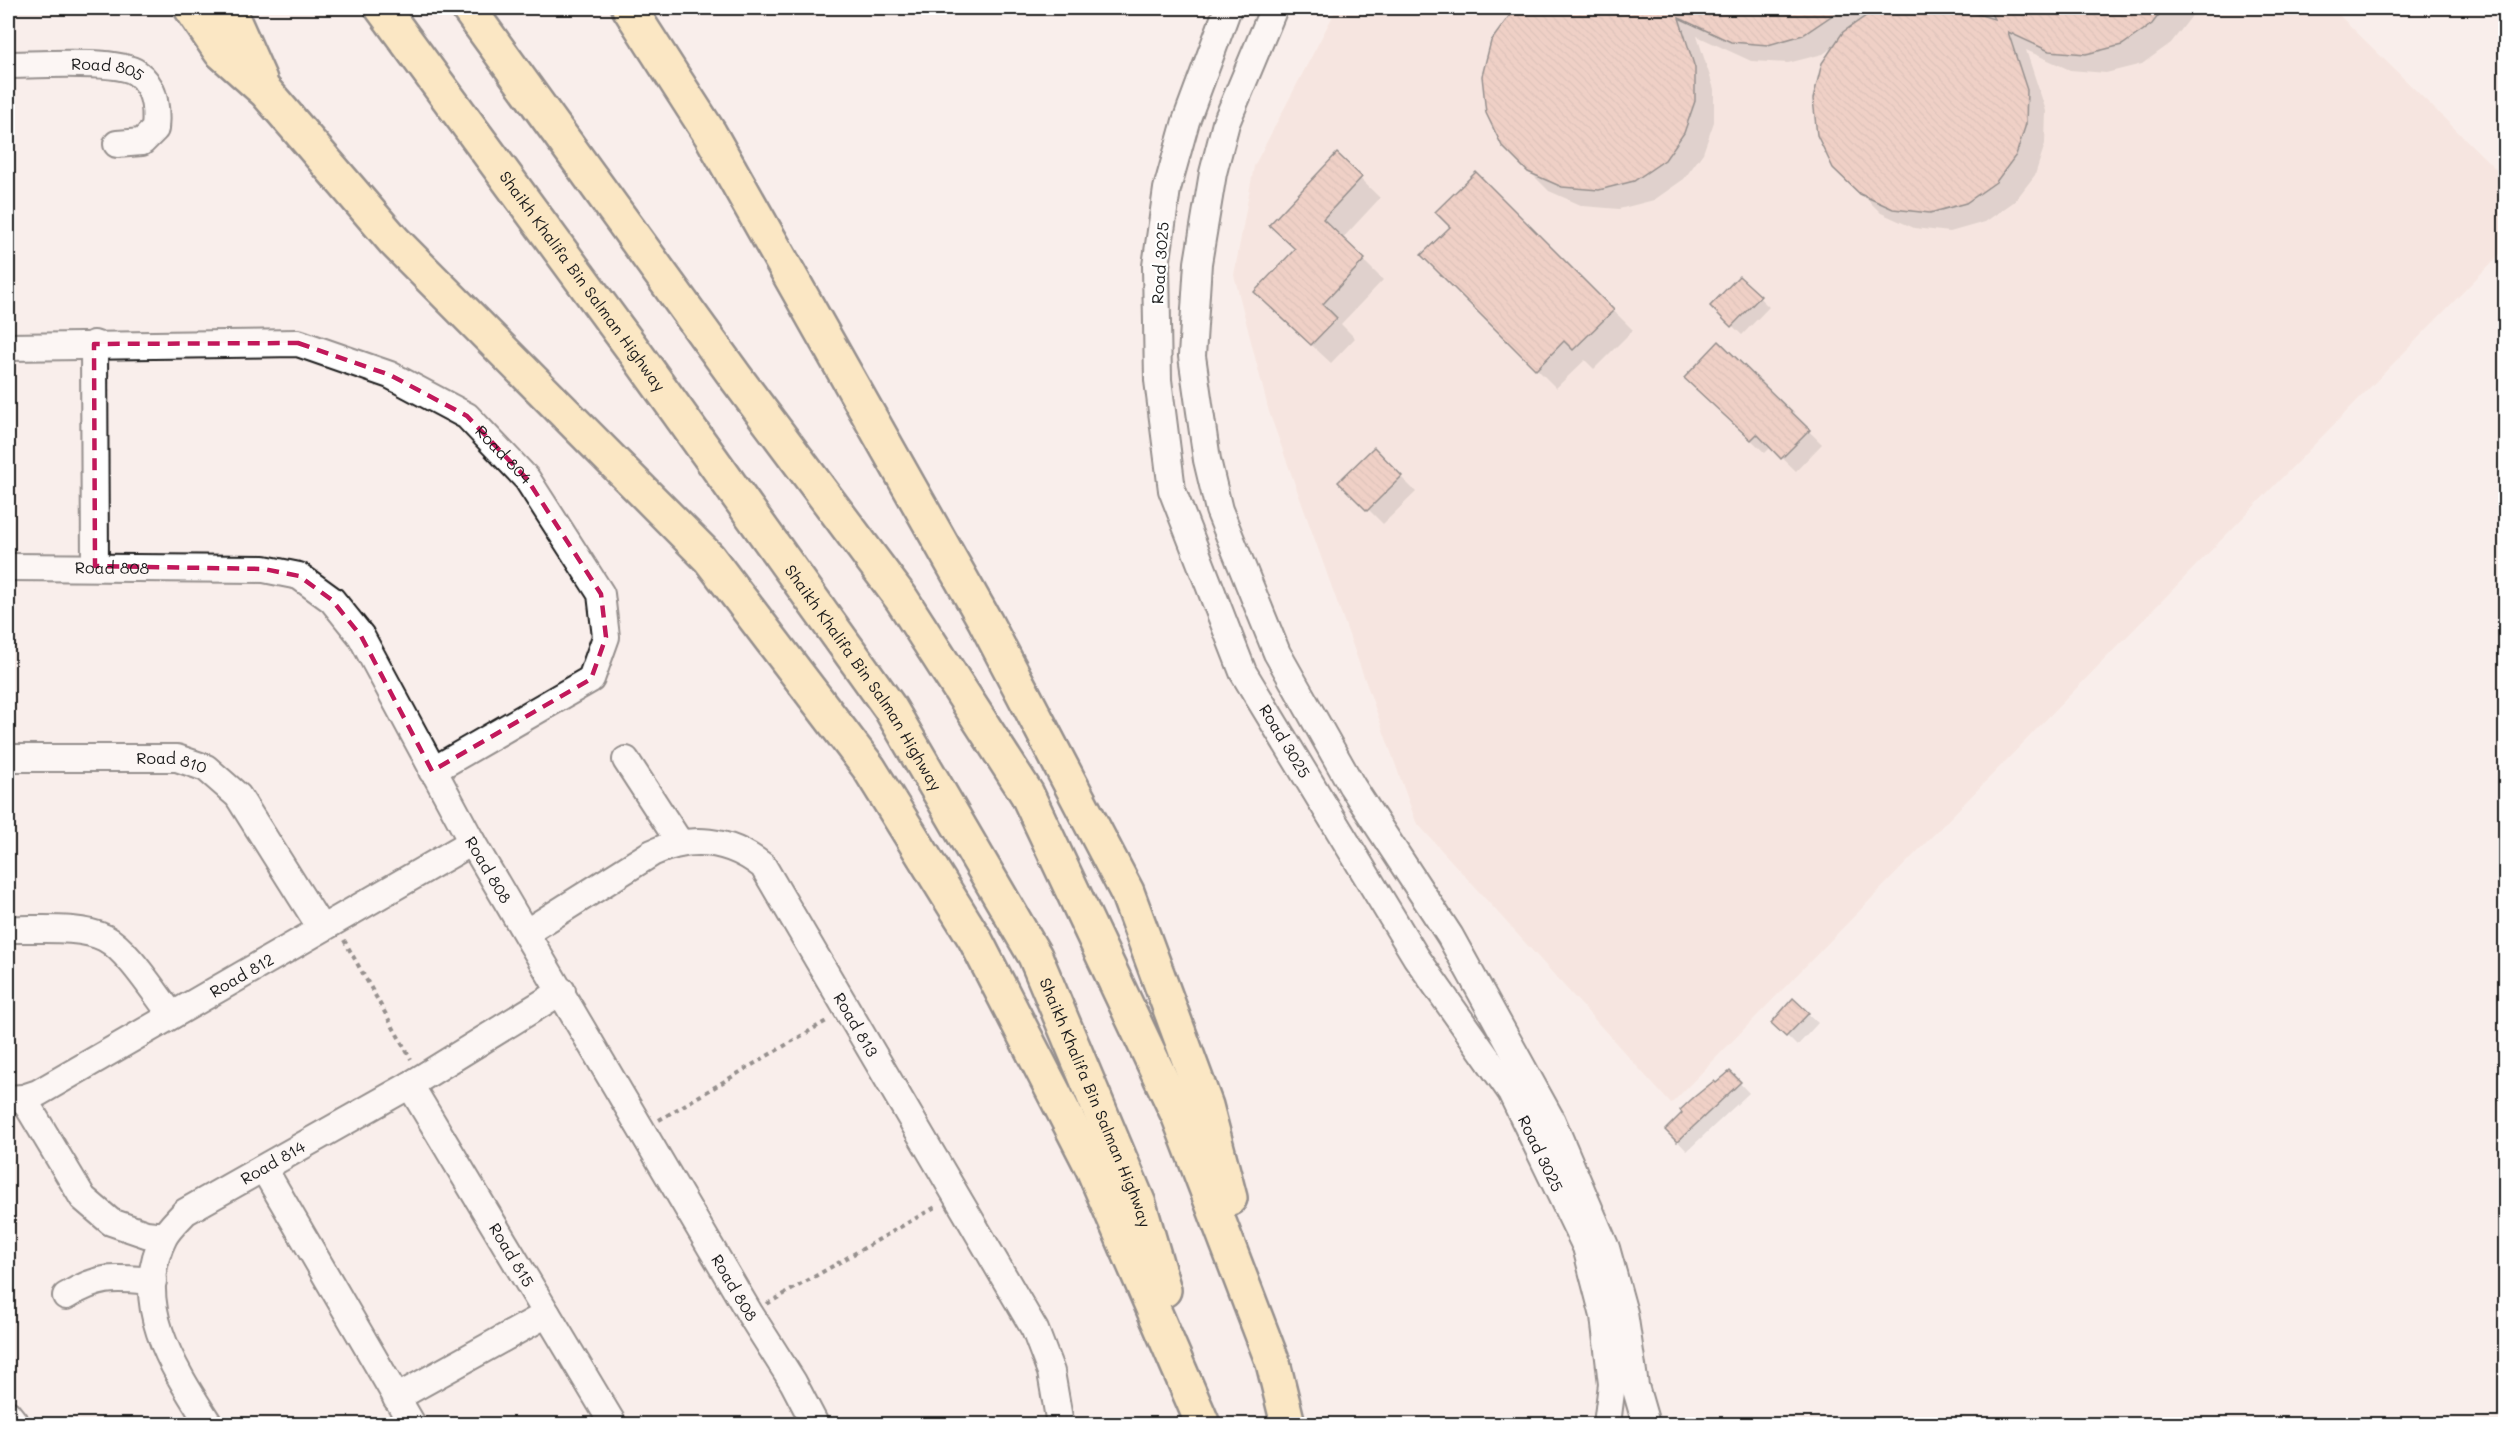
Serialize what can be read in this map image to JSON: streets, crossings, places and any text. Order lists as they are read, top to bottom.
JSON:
{
  "streets": {
    "highway": ["Shaikh Khalifa Bin Salman Highway"],
    "street": [
      "Road 805",
      "Road 3025",
      "Road 804",
      "Road 808",
      "Road 810",
      "Road 812",
      "Road 813",
      "Road 814",
      "Road 815"
    ]
  },
  "crossings": [
    ["Road 804", "Road 808"],
    ["Road 808", "Road 812"],
    ["Road 808", "Road 813"],
    ["Road 808", "Road 814"],
    ["Road 810", "Road 812"],
    ["Road 814", "Road 815"]
  ]
}
